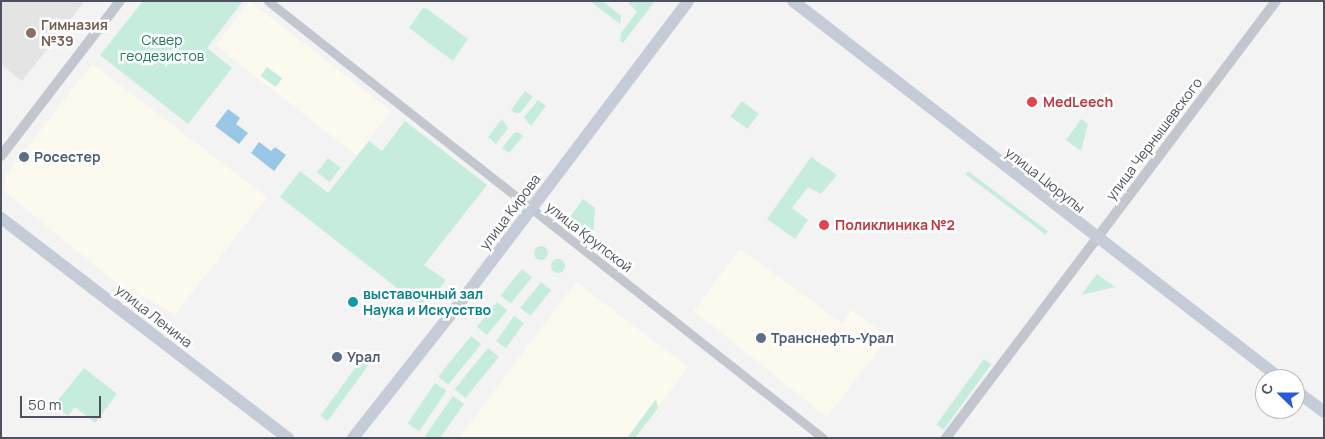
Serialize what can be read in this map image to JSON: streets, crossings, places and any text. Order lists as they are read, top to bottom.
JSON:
{
  "streets": {
    "main road": ["улица Цюрупы", "улица Кирова", "улица Ленина"],
    "street": ["улица Чернышевского", "улица Крупской"]
  },
  "crossings": [
    ["улица Чернышевского", "улица Цюрупы"],
    ["улица Кирова", "улица Крупской"]
  ],
  "parks": ["Сквер геодезистов"],
  "places": [
    "Гимназия №39",
    "MedLeech",
    "Росестер",
    "Поликлиника №2",
    "выставочный зал Наука и Искусство",
    "Транснефть-Урал",
    "Урал"
  ],
  "scale_bar": "50 m",
  "north": "left"
}
